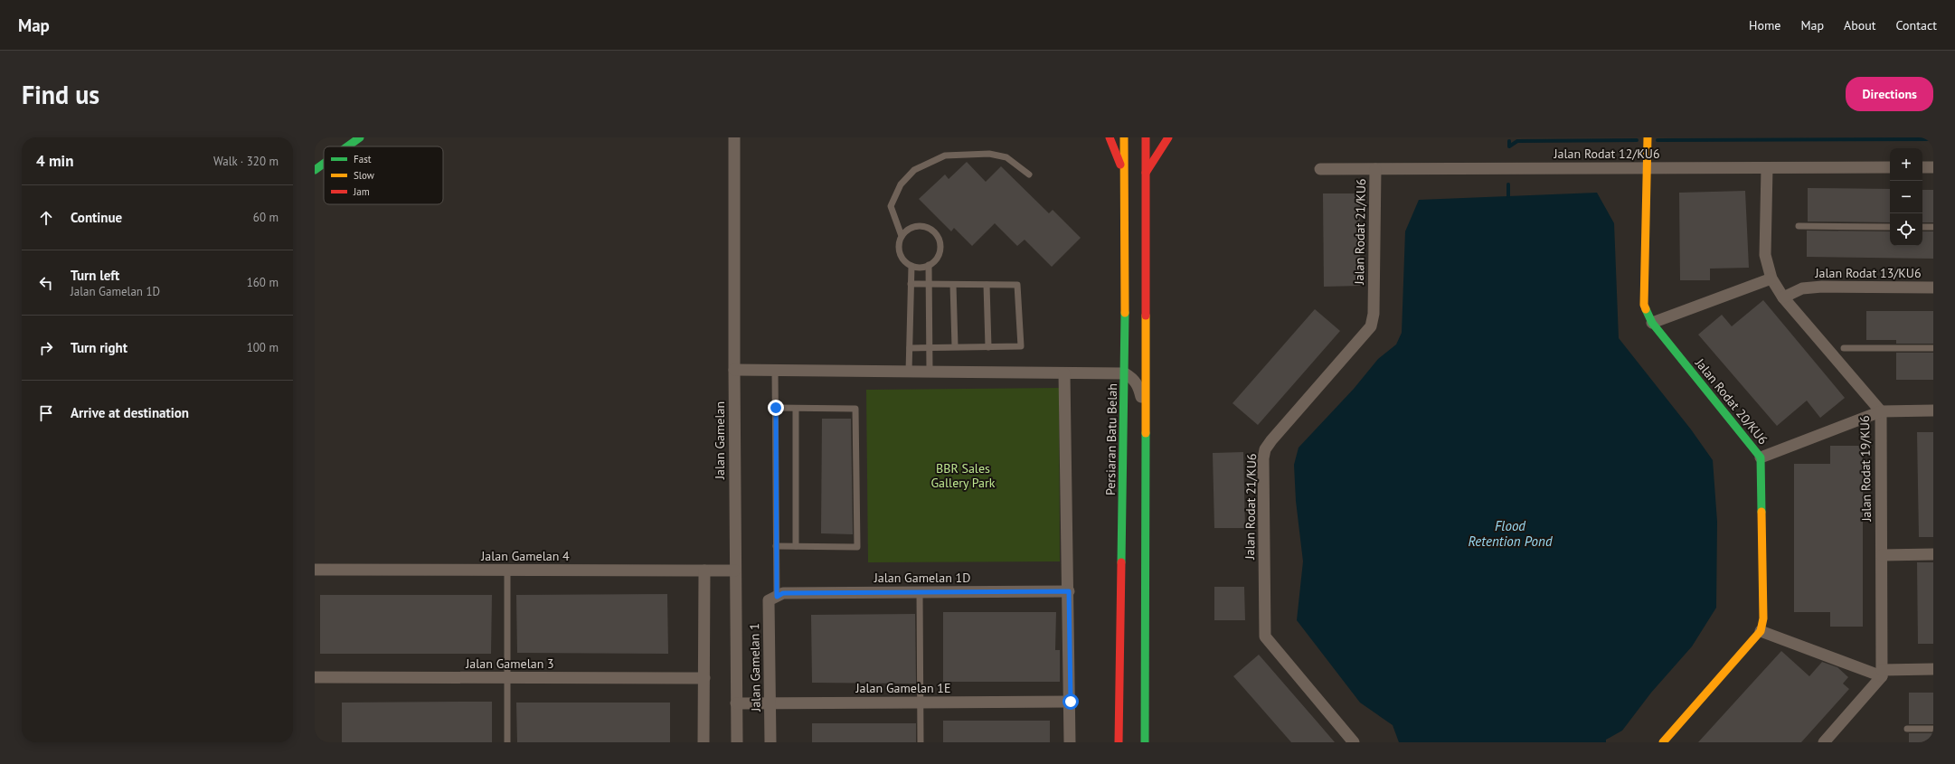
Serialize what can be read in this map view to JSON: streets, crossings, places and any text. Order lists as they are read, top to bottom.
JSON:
{
  "streets": {
    "street": [
      "Jalan Rodat 12/KU6",
      "Jalan Rodat 21/KU6",
      "Jalan Rodat 13/KU6",
      "Jalan Rodat 20/KU6",
      "Persiaran Batu Belah",
      "Jalan Gamelan",
      "Jalan Rodat 19/KU6",
      "Jalan Gamelan 4",
      "Jalan Gamelan 1D",
      "Jalan Gamelan 3",
      "Jalan Gamelan 1",
      "Jalan Gamelan 1E"
    ]
  },
  "crossings": [
    ["Jalan Rodat 12/KU6", "Jalan Rodat 21/KU6"],
    ["Jalan Rodat 12/KU6", "Jalan Rodat 20/KU6"],
    ["Jalan Rodat 12/KU6", "Jalan Rodat 19/KU6"],
    ["Jalan Rodat 13/KU6", "Jalan Rodat 19/KU6"],
    ["Jalan Gamelan", "Jalan Gamelan 4"],
    ["Jalan Gamelan", "Jalan Gamelan 1E"],
    ["Jalan Gamelan 1D", "Jalan Gamelan 1"],
    ["Jalan Gamelan 1", "Jalan Gamelan 1E"]
  ],
  "water": ["Flood Retention Pond"],
  "parks": ["BBR Sales Gallery Park"],
  "legend": ["Fast", "Slow", "Jam"],
  "page": {
    "header": "Map",
    "nav": [
      "Home",
      "Map",
      "About",
      "Contact"
    ],
    "buttons": "Directions",
    "title": "Find us",
    "heading": ["4 min", "Walk · 320 m"],
    "map_buttons": ["+", "−"],
    "list": [
      ["Continue", "60 m"],
      ["Turn left", "Jalan Gamelan 1D", "160 m"],
      ["Turn right", "100 m"],
      "Arrive at destination"
    ]
  }
}
